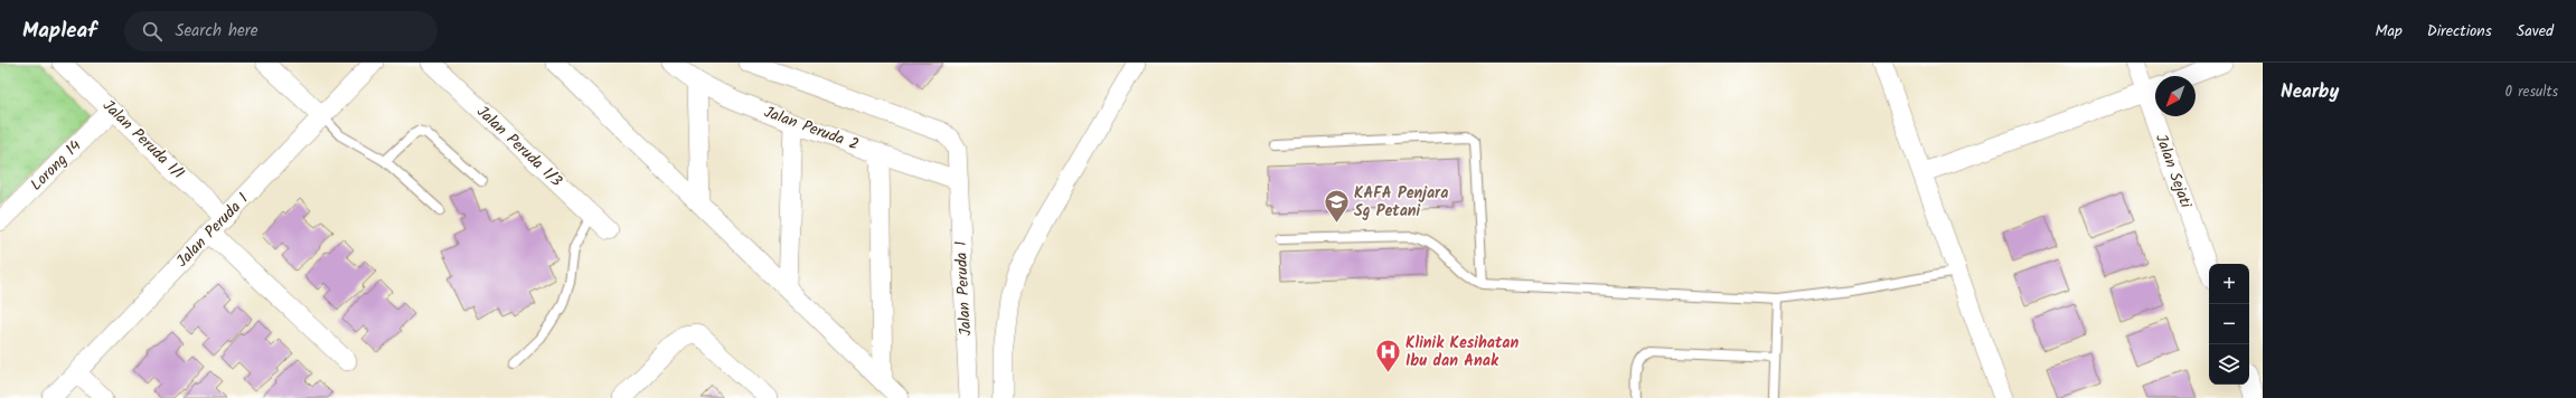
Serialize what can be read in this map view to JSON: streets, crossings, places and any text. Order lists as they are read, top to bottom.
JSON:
{
  "streets": {
    "street": [
      "Jalan Peruda 2",
      "Jalan Peruda 1/1",
      "Jalan Peruda 1/3",
      "Lorong 14",
      "Jalan Sejati",
      "Jalan Peruda 1"
    ]
  },
  "crossings": [
    ["Jalan Peruda 2", "Jalan Peruda 1"],
    ["Jalan Peruda 1/1", "Lorong 14"],
    ["Jalan Peruda 1/1", "Jalan Peruda 1"]
  ],
  "places": {
    "school or university": ["KAFA Penjara Sg Petani"],
    "hospital": ["Klinik Kesihatan Ibu dan Anak"]
  },
  "north": "bottom left",
  "page": {
    "header": "Mapleaf",
    "search": "Search here",
    "nav": ["Map", "Directions", "Saved"],
    "heading": ["Nearby", "0 results"],
    "map_buttons": ["+", "−"]
  }
}
